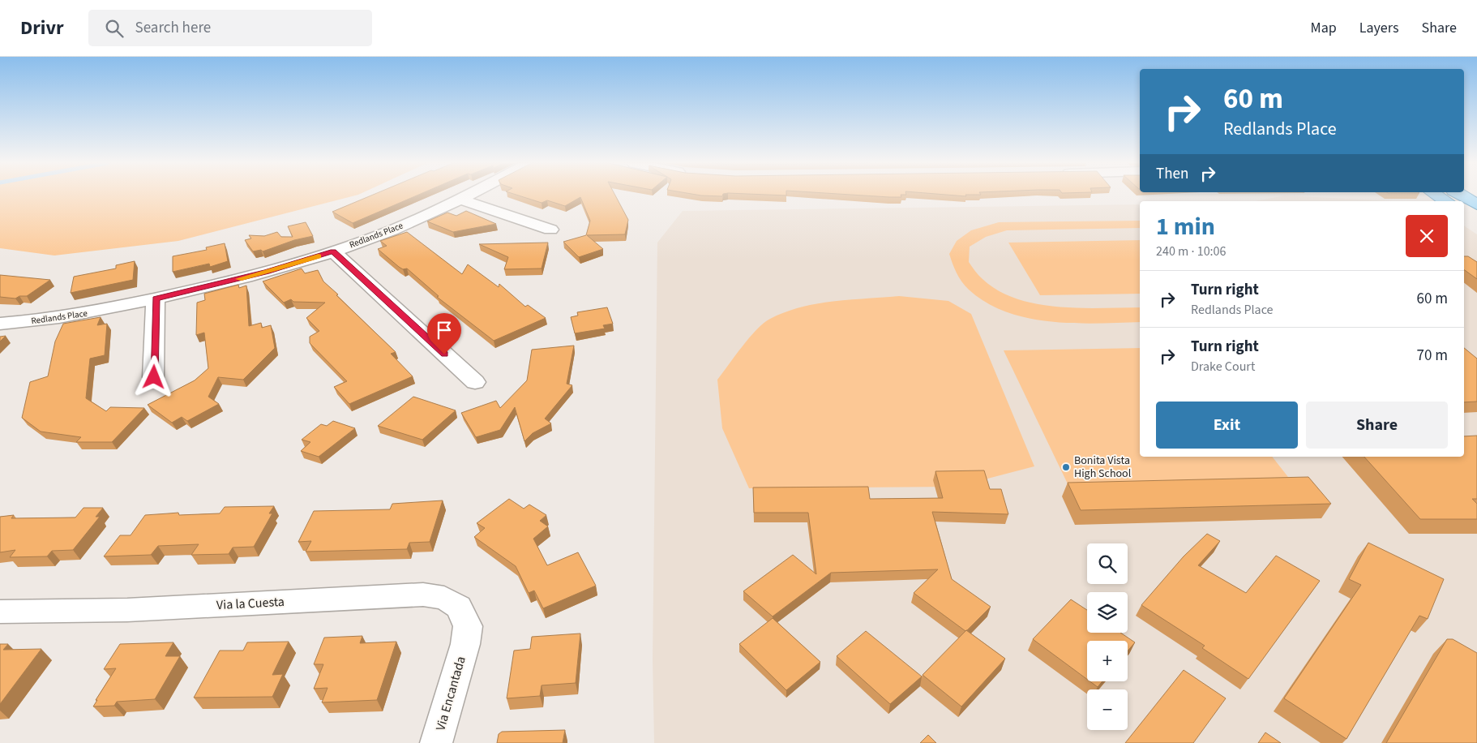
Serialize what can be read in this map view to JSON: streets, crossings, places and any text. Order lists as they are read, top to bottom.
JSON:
{
  "streets": {
    "street": ["Redlands Place", "Via la Cuesta", "Via Encantada"]
  },
  "crossings": [
    ["Via la Cuesta", "Via Encantada"]
  ],
  "places": ["Bonita Vista High School"],
  "page": {
    "header": "Drivr",
    "search": "Search here",
    "nav": ["Map", "Layers", "Share"],
    "turn": ["60 m", "Redlands Place"],
    "then": "Then",
    "heading": ["1 min", "240 m · 10:06"],
    "list": [
      {
        "name": "Turn right",
        "note": "Redlands Place",
        "value": "60 m"
      },
      {
        "name": "Turn right",
        "note": "Drake Court",
        "value": "70 m"
      }
    ],
    "buttons": ["Exit", "Share"],
    "map_buttons": ["+", "−"]
  }
}
